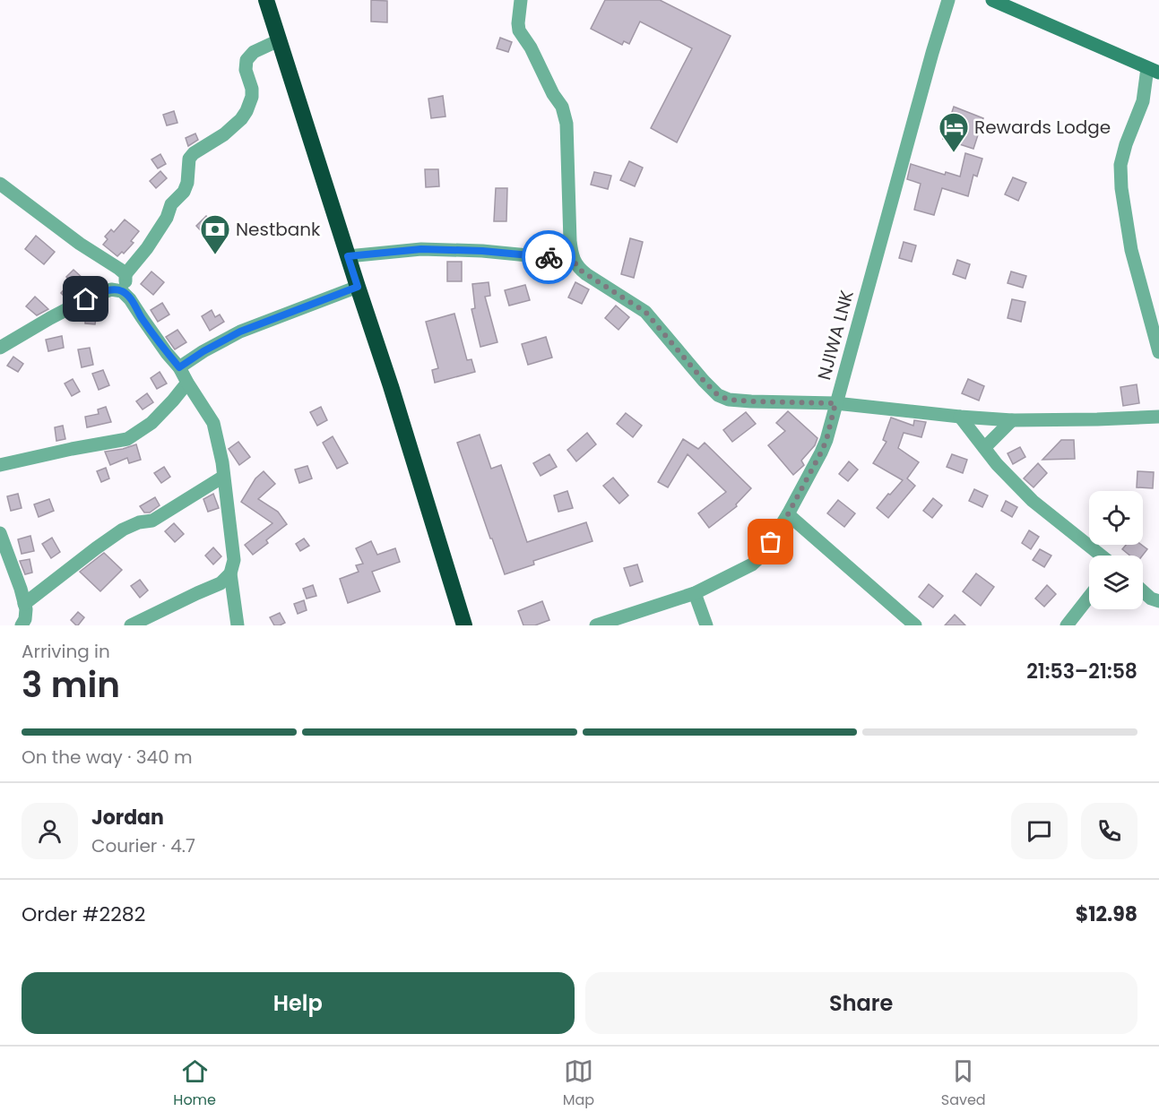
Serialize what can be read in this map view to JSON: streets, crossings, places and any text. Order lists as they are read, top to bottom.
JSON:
{
  "streets": {
    "street": ["NJIWA LNK"]
  },
  "places": {
    "hotel": ["Rewards Lodge"],
    "bank": ["Nestbank"]
  },
  "page": {
    "heading": ["3 min", "Arriving in", "21:53–21:58"],
    "panel": [
      "Jordan",
      "Courier · 4.7",
      "Order #2282",
      "$12.98"
    ],
    "bar": "On the way · 340 m",
    "buttons": ["Help", "Share"],
    "tabs": ["Home", "Map", "Saved"]
  }
}
